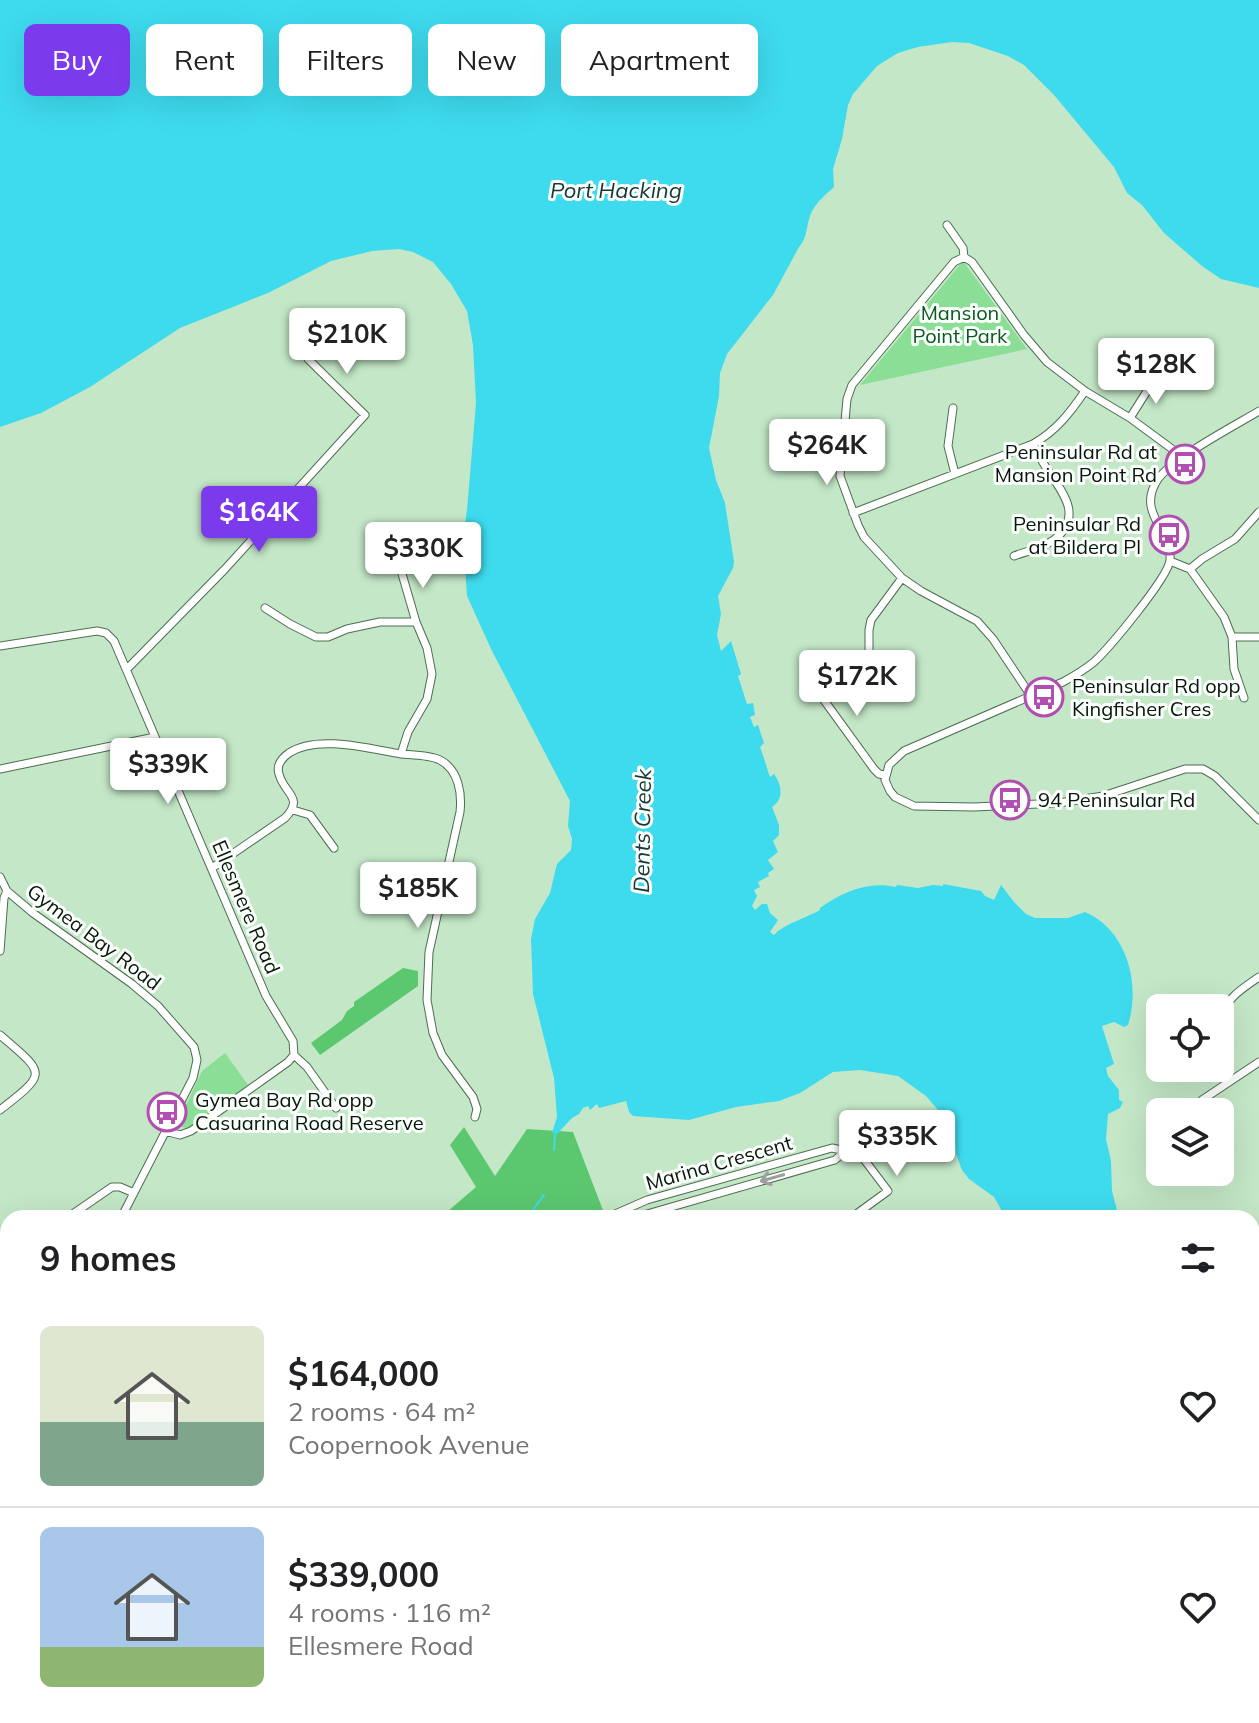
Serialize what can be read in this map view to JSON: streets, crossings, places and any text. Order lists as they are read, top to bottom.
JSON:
{
  "streets": {
    "street": ["Ellesmere Road", "Gymea Bay Road", "Marina Crescent"]
  },
  "water": ["Port Hacking", "Dents Creek"],
  "parks": ["Mansion Point Park"],
  "places": {
    "bus stop": [
      "Peninsular Rd at Mansion Point Rd",
      "Peninsular Rd at Bildera Pl",
      "Peninsular Rd opp Kingfisher Cres",
      "94 Peninsular Rd",
      "Gymea Bay Rd opp Casuarina Road Reserve"
    ]
  },
  "page": {
    "chip": [
      "Buy",
      "Rent",
      "Filters",
      "New",
      "Apartment"
    ],
    "price": [
      "$210K",
      "$128K",
      "$264K",
      "$164K",
      "$330K",
      "$172K",
      "$339K",
      "$185K",
      "$335K"
    ],
    "heading": "9 homes",
    "list": [
      {
        "name": "$164,000",
        "note": "2 rooms · 64 m² · Coopernook Avenue"
      },
      {
        "name": "$339,000",
        "note": "4 rooms · 116 m² · Ellesmere Road"
      }
    ]
  }
}
